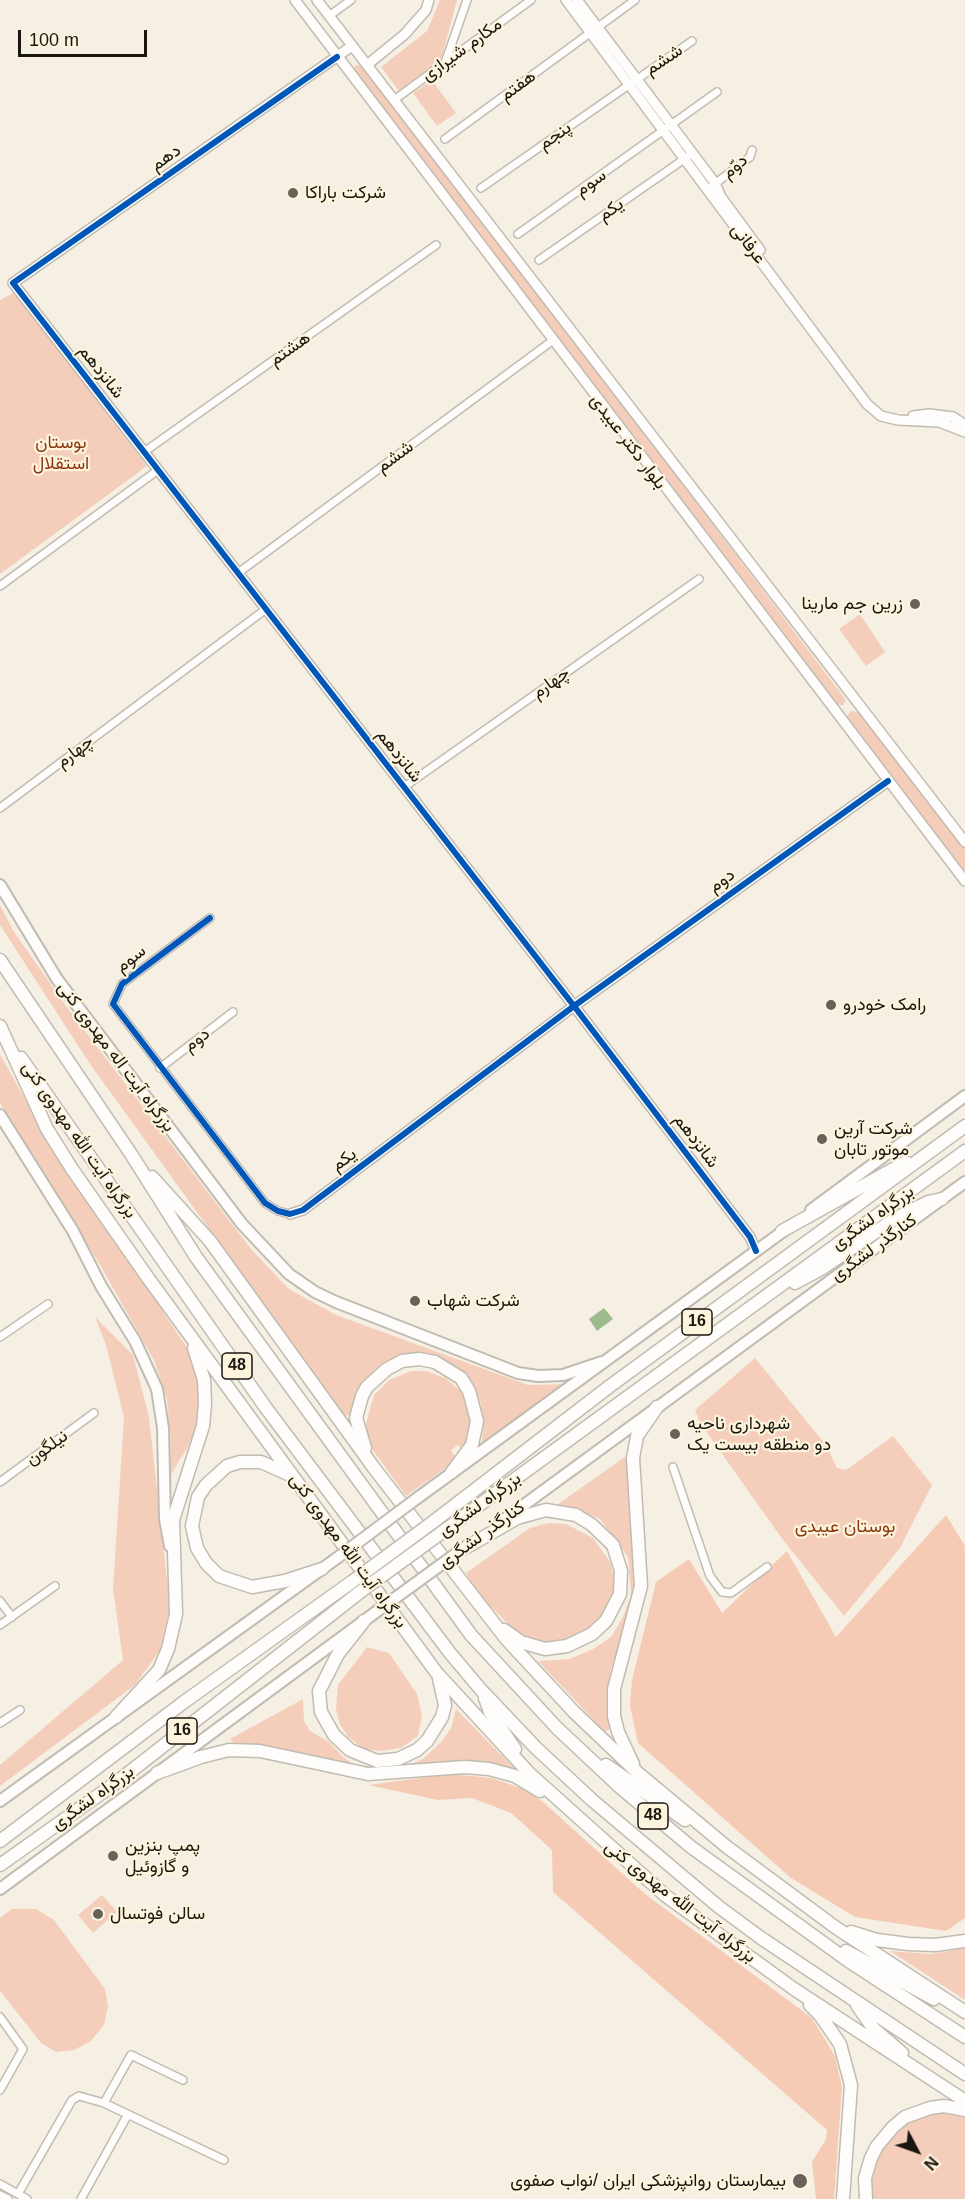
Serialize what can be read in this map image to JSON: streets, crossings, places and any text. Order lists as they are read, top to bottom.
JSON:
{
  "streets": {
    "highway": [
      "بزرگراه آیت الله مهدوی کنی",
      "بزرگراه لشگری",
      "16",
      "48"
    ],
    "main road": ["بزرگراه آیت اله مهدوی کنی", "کنارگذر لشگری"],
    "street": [
      "مکارم شیرازی",
      "ششم",
      "هفتم",
      "پنجم",
      "دهم",
      "دوّم",
      "سوم",
      "یکم",
      "عرفانی",
      "هشتم",
      "شانزدهم",
      "بلوار دکتر عبیدی",
      "چهارم",
      "دوم",
      "نیلگون"
    ]
  },
  "crossings": [
    ["مکارم شیرازی", "بلوار دکتر عبیدی"],
    ["ششم", "پنجم"],
    ["ششم", "عرفانی"],
    ["ششم", "شانزدهم"],
    ["ششم", "بلوار دکتر عبیدی"],
    ["هفتم", "عرفانی"],
    ["پنجم", "عرفانی"],
    ["دهم", "شانزدهم"],
    ["دهم", "بلوار دکتر عبیدی"],
    ["دوّم", "عرفانی"],
    ["سوم", "یکم"],
    ["سوم", "عرفانی"],
    ["سوم", "دوم"],
    ["یکم", "عرفانی"],
    ["یکم", "شانزدهم"],
    ["یکم", "دوم"],
    ["هشتم", "شانزدهم"],
    ["شانزدهم", "چهارم"],
    ["شانزدهم", "دوم"],
    ["بلوار دکتر عبیدی", "دوم"]
  ],
  "parks": ["بوستان استقلال", "بوستان عیبدی"],
  "places": [
    "شرکت باراکا",
    "زرین جم مارینا",
    "رامک خودرو",
    "شرکت آرین موتور تابان",
    "شرکت شهاب",
    "شهرداری ناحیه دو منطقه بیست یک",
    "پمپ بنزین و گازوئیل",
    "سالن فوتسال",
    "بیمارستان روانپزشکی ایران /نواب صفوی"
  ],
  "scale_bar": "100 m",
  "north": "bottom right"
}
